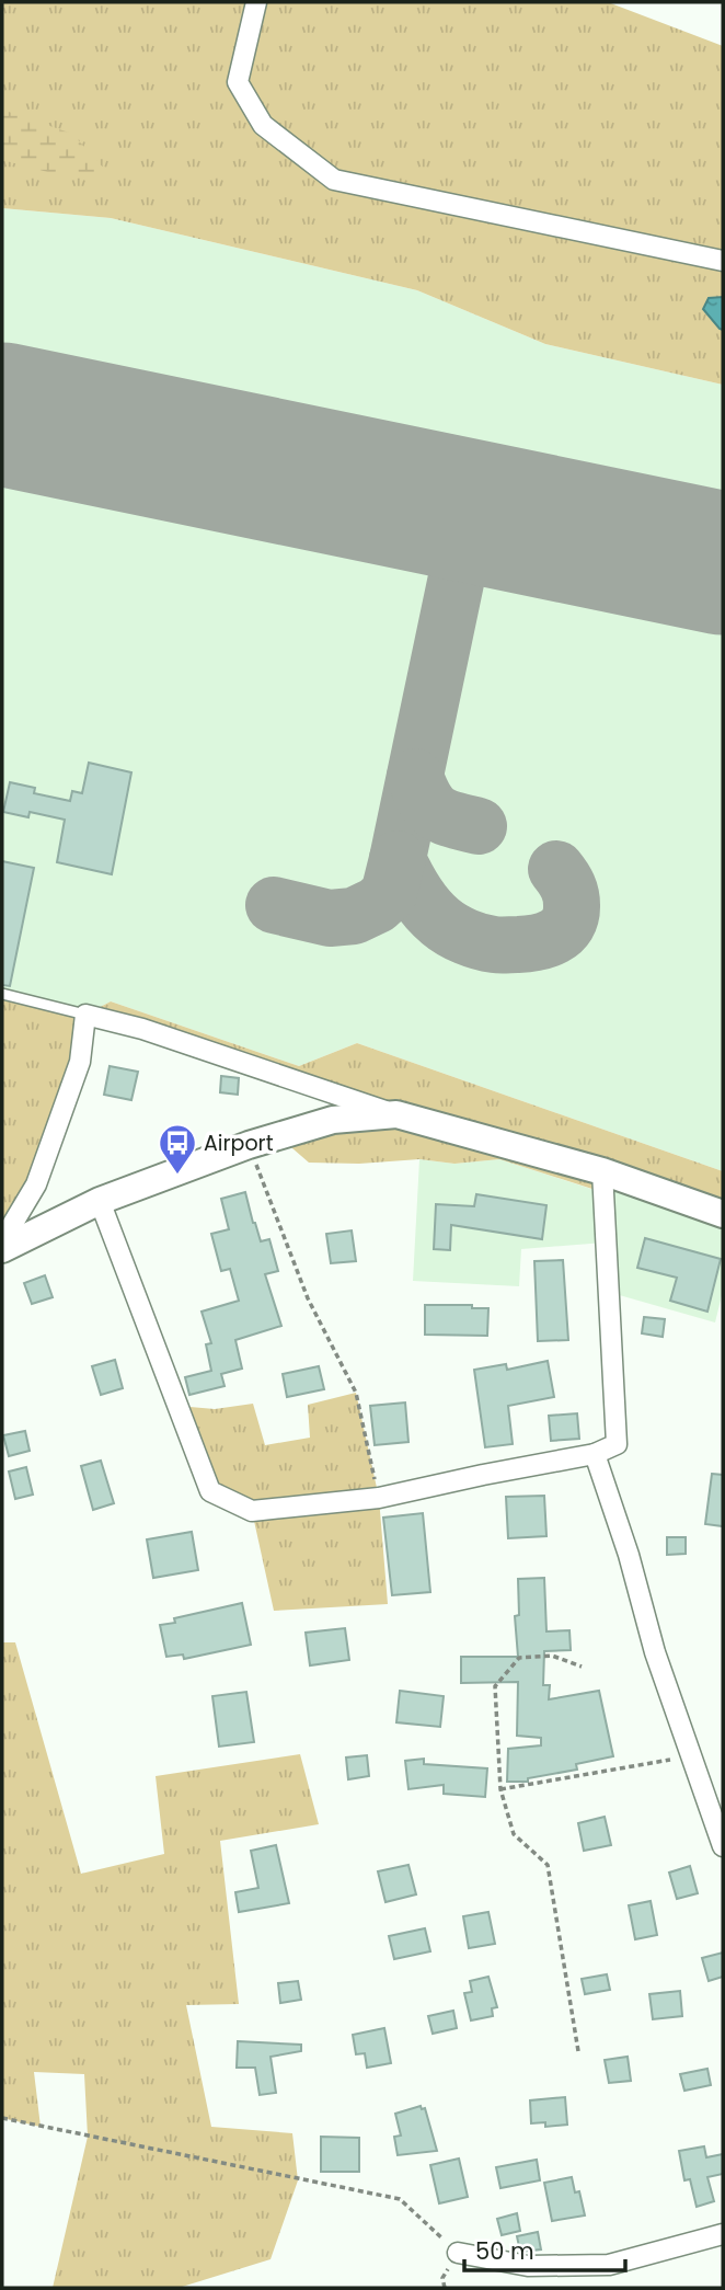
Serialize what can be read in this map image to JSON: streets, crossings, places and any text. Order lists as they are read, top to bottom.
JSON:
{
  "places": {
    "bus stop": ["Airport"]
  },
  "scale_bar": "50 m"
}
